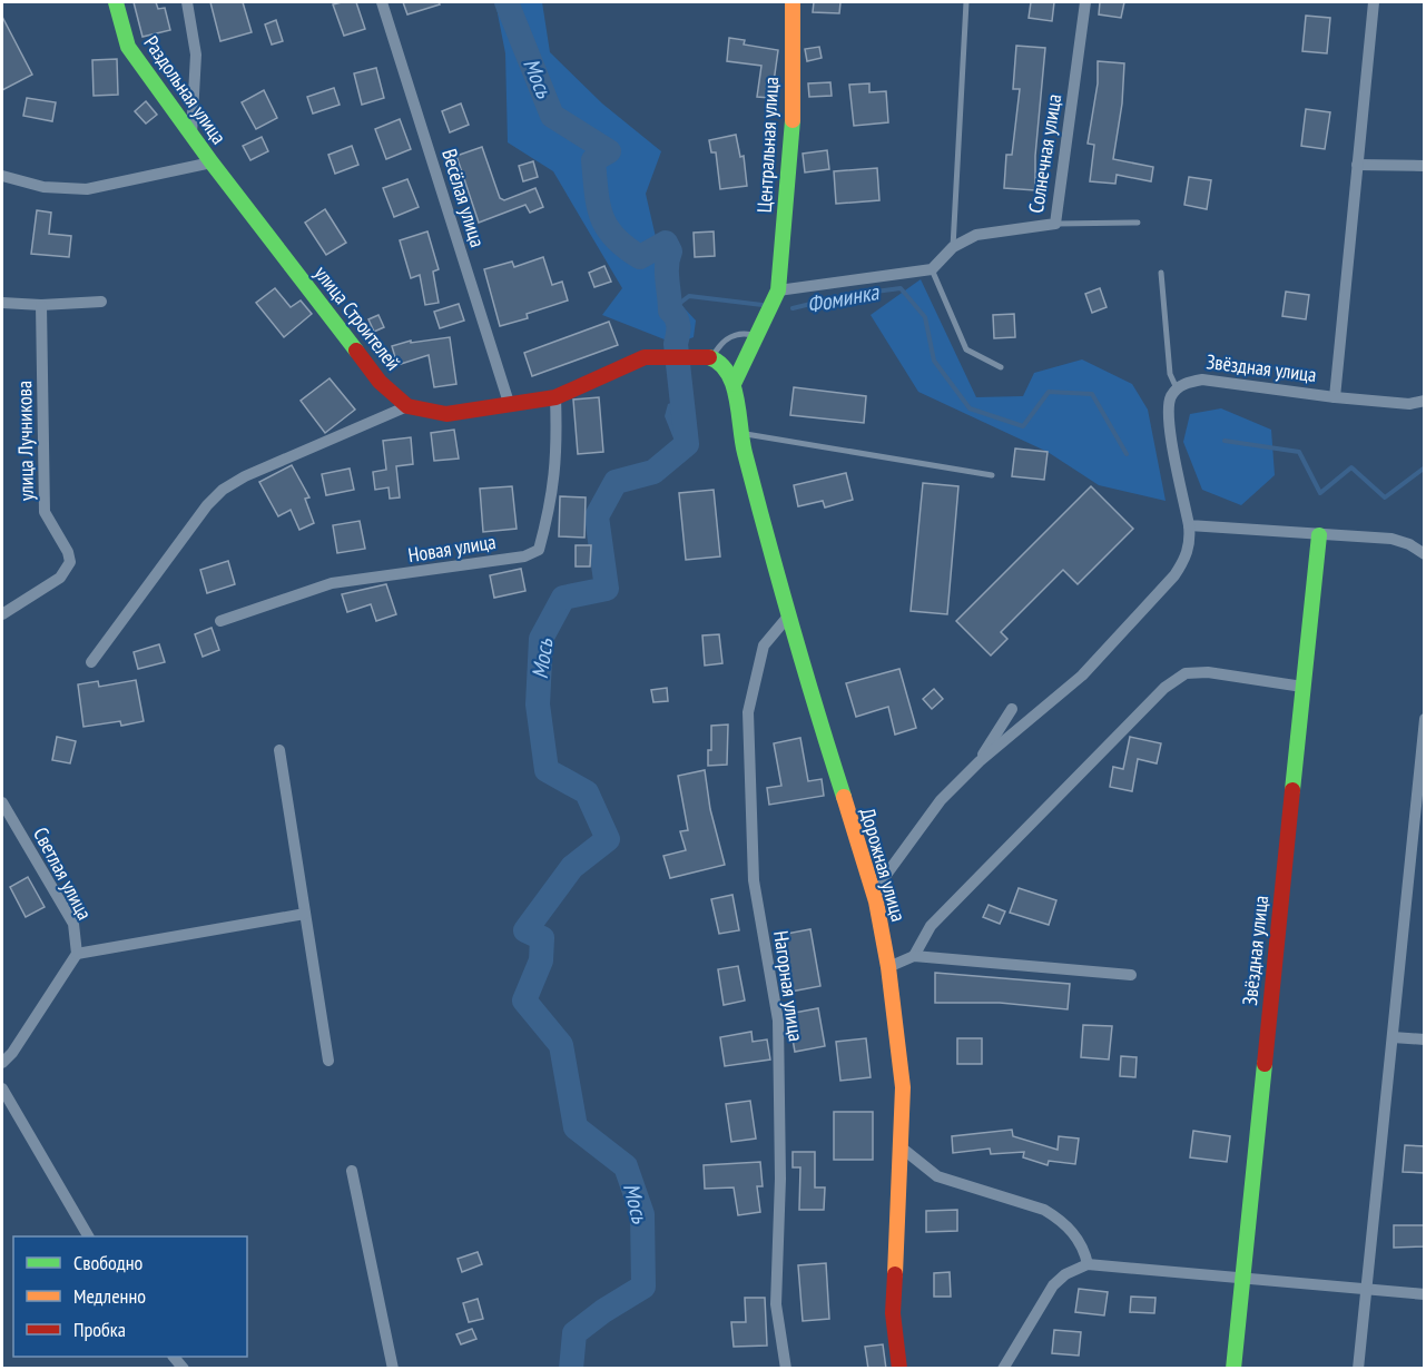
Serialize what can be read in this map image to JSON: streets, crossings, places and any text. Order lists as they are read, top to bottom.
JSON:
{
  "streets": {
    "street": [
      "Раздольная улица",
      "Центральная улица",
      "Солнечная улица",
      "Весёлая улица",
      "улица Строителей",
      "Звёздная улица",
      "улица Лучникова",
      "Новая улица",
      "Дорожная улица",
      "Светлая улица",
      "Нагорная улица"
    ]
  },
  "crossings": [
    ["Раздольная улица", "улица Строителей"],
    ["Центральная улица", "Дорожная улица"],
    ["Дорожная улица", "Нагорная улица"]
  ],
  "water": ["Мось", "Фоминка"],
  "legend": ["Свободно", "Медленно", "Пробка"]
}
